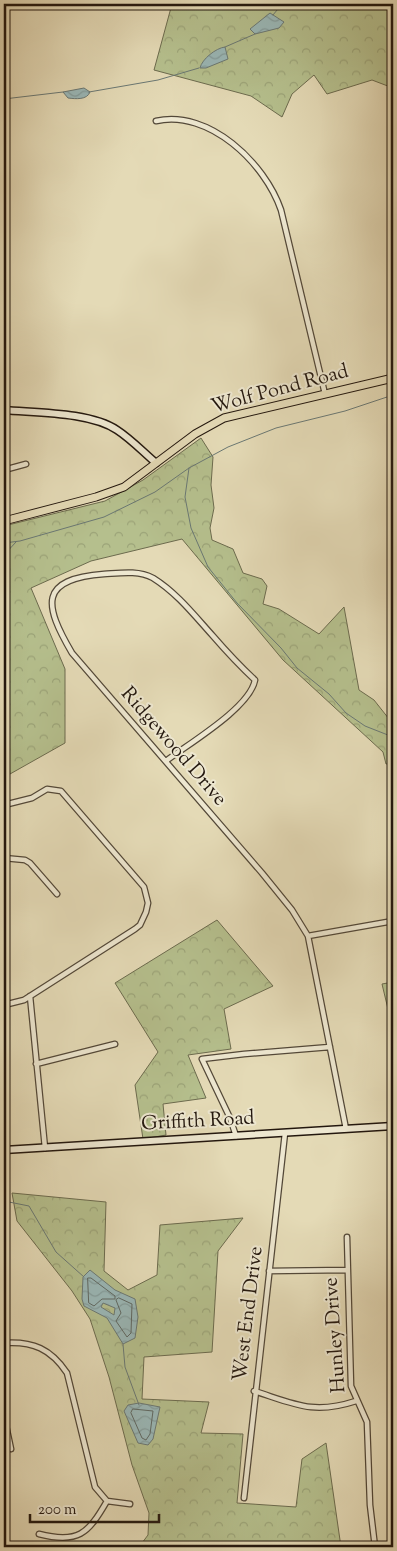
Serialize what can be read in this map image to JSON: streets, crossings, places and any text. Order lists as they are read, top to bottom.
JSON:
{
  "streets": {
    "main road": ["Wolf Pond Road"],
    "street": [
      "Ridgewood Drive",
      "Griffith Road",
      "West End Drive",
      "Hunley Drive"
    ]
  },
  "crossings": [
    ["Ridgewood Drive", "Griffith Road"],
    ["Griffith Road", "West End Drive"]
  ],
  "scale_bar": "200 m"
}
